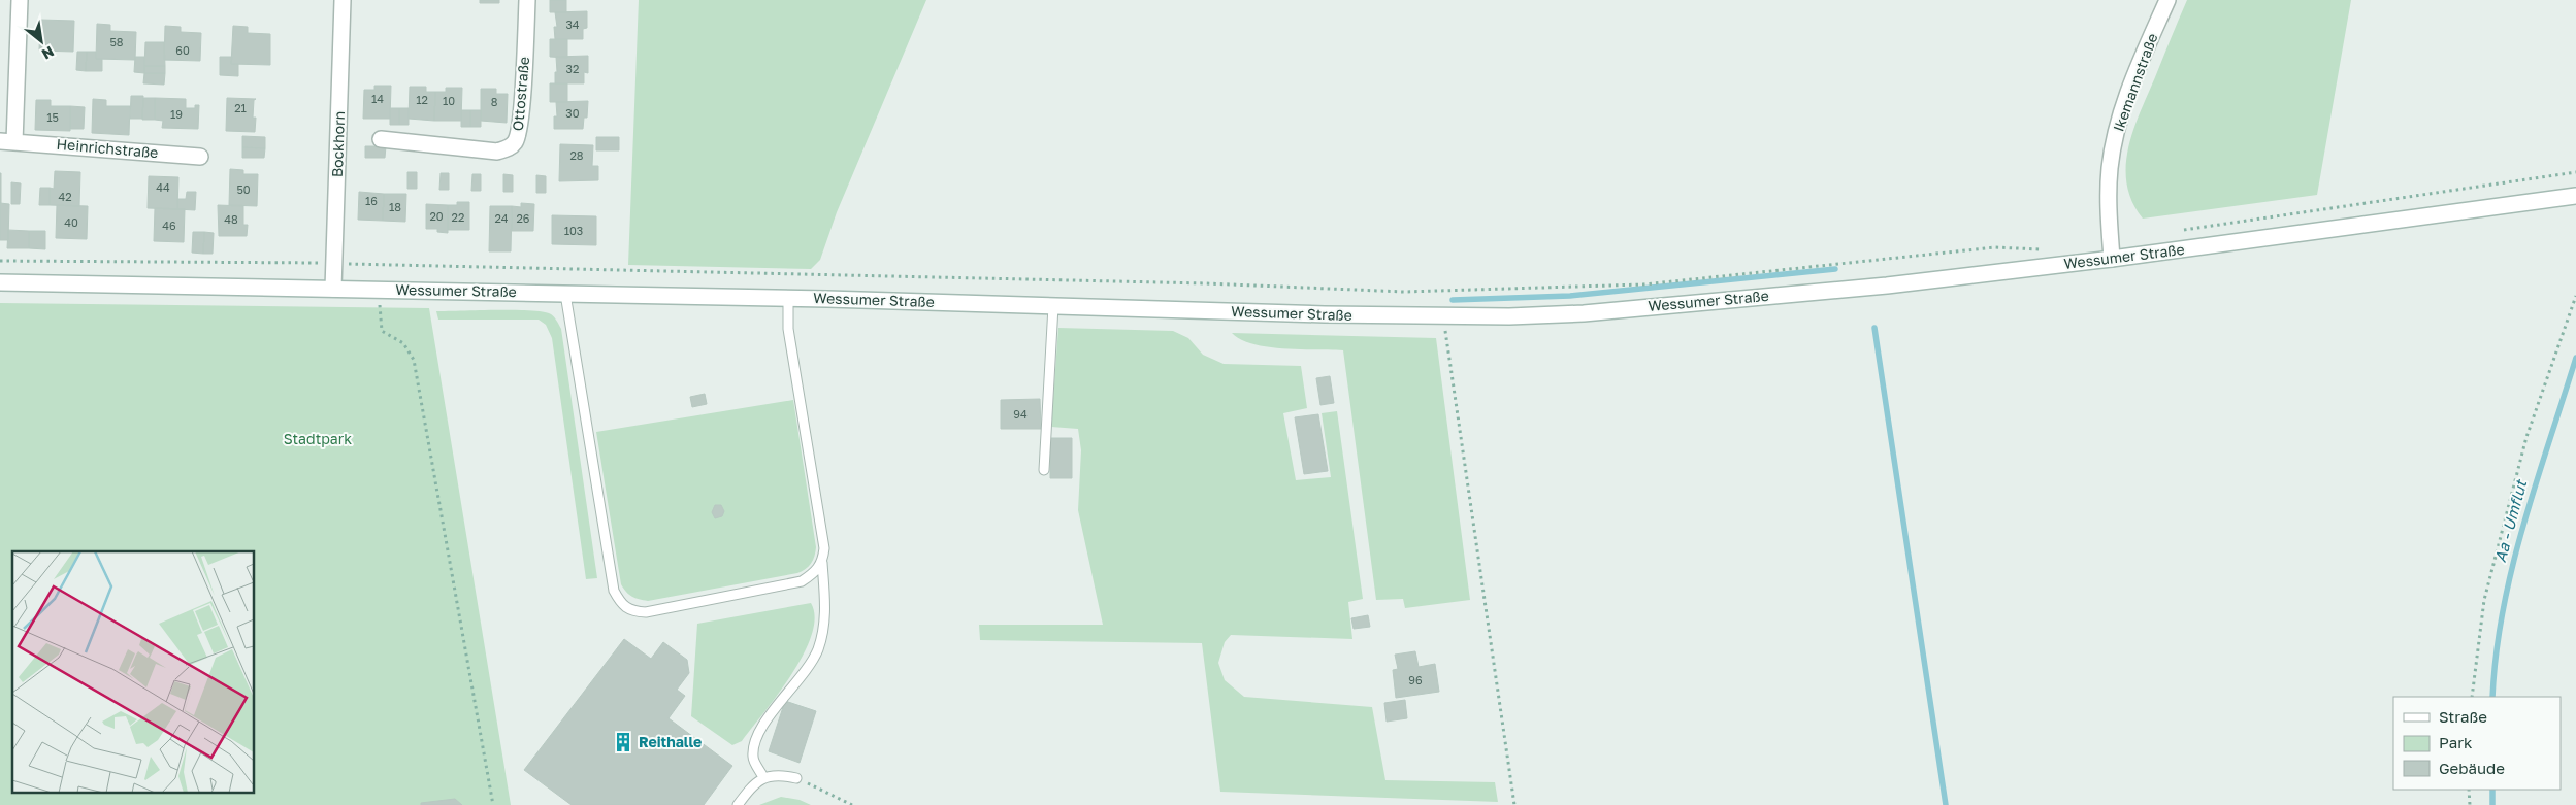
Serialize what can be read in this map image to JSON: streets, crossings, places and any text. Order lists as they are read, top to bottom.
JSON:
{
  "streets": {
    "main road": [
      "Ikemannstraße",
      "Ottostraße",
      "Bockhorn",
      "Heinrichstraße",
      "Wessumer Straße"
    ]
  },
  "crossings": [
    ["Ikemannstraße", "Wessumer Straße"],
    ["Bockhorn", "Wessumer Straße"]
  ],
  "water": ["Aa - Umflut"],
  "parks": ["Stadtpark"],
  "places": {
    "building": ["Reithalle"]
  },
  "house_numbers": [
    "34",
    "58",
    "60",
    "32",
    "14",
    "12",
    "10",
    "8",
    "21",
    "30",
    "19",
    "15",
    "28",
    "44",
    "50",
    "42",
    "16",
    "18",
    "20",
    "22",
    "24",
    "26",
    "48",
    "40",
    "46",
    "103",
    "94",
    "96"
  ],
  "legend": ["Straße", "Park", "Gebäude"],
  "north": "bottom right"
}
